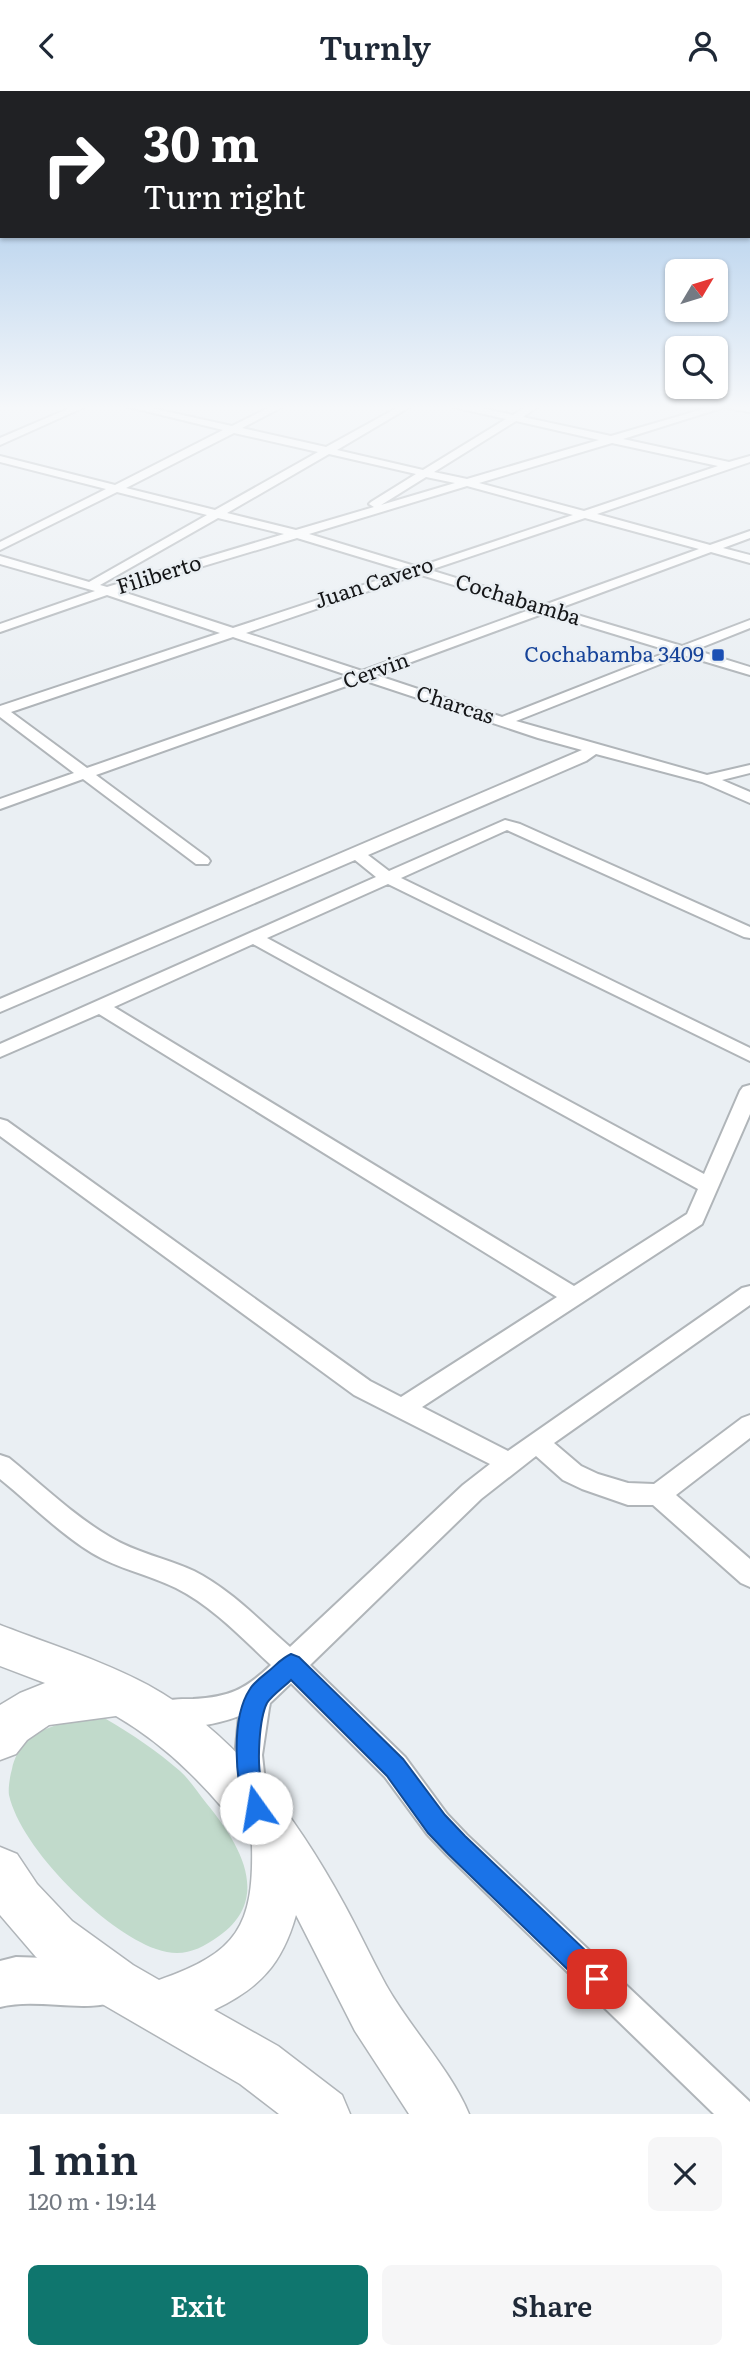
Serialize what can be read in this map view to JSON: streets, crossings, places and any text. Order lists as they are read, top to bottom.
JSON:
{
  "streets": {
    "street": [
      "Filiberto",
      "Juan Cavero",
      "Cochabamba",
      "Cervin",
      "Charcas"
    ]
  },
  "crossings": [
    ["Filiberto", "Cochabamba"],
    ["Filiberto", "Charcas"],
    ["Juan Cavero", "Cochabamba"],
    ["Juan Cavero", "Charcas"],
    ["Cochabamba", "Cervin"],
    ["Cervin", "Charcas"]
  ],
  "places": {
    "transit": ["Cochabamba 3409"]
  },
  "north": "top right",
  "page": {
    "header": "Turnly",
    "turn": ["30 m", "Turn right"],
    "heading": ["1 min", "120 m · 19:14"],
    "buttons": ["Exit", "Share"]
  }
}
